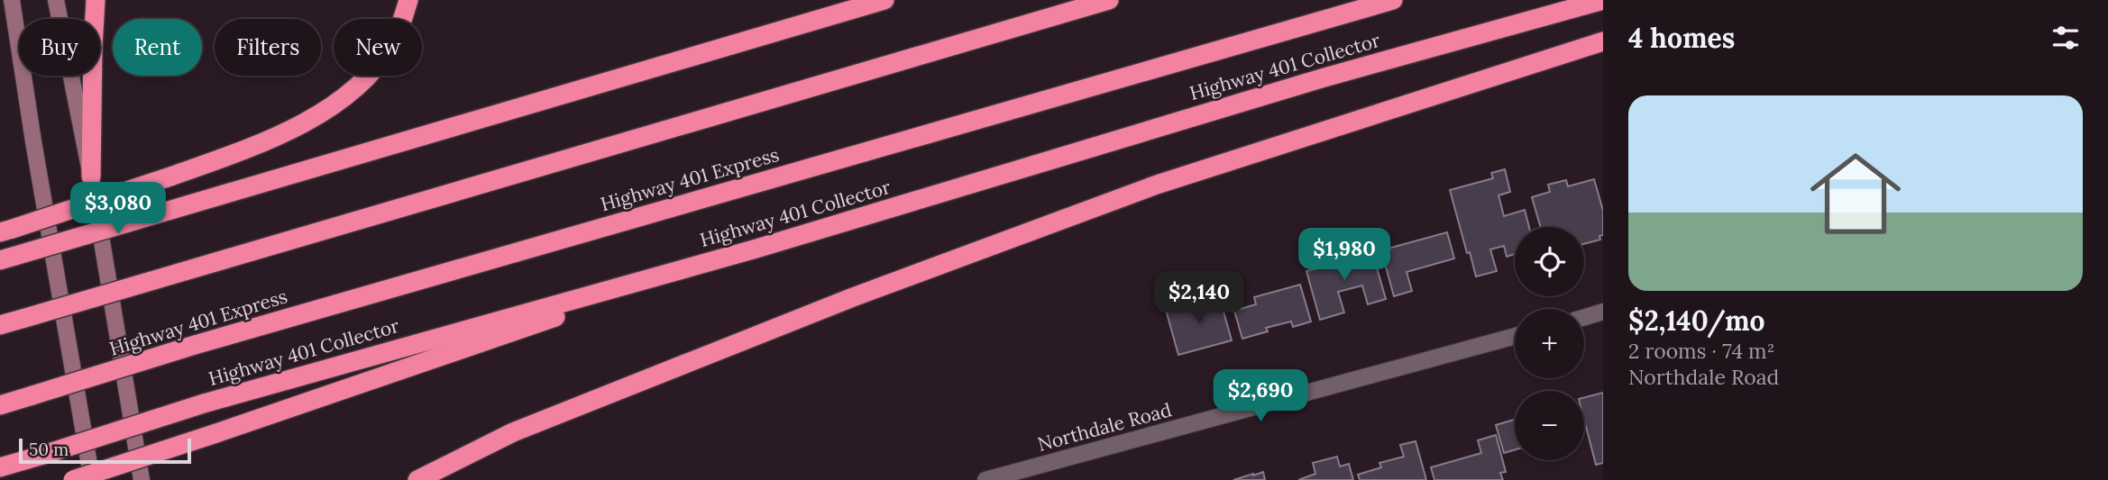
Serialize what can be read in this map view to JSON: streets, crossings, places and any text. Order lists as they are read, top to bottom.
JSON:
{
  "streets": {
    "highway": ["Highway 401 Collector", "Highway 401 Express"],
    "street": ["Northdale Road"]
  },
  "scale_bar": "50 m",
  "page": {
    "heading": "4 homes",
    "chip": [
      "Buy",
      "Rent",
      "Filters",
      "New"
    ],
    "list": [
      {
        "name": "$2,140/mo",
        "note": "2 rooms · 74 m² · Northdale Road"
      }
    ],
    "price": [
      "$3,080",
      "$1,980",
      "$2,140",
      "$2,690"
    ],
    "map_buttons": ["+", "−"],
    "scale": "50 m"
  }
}
